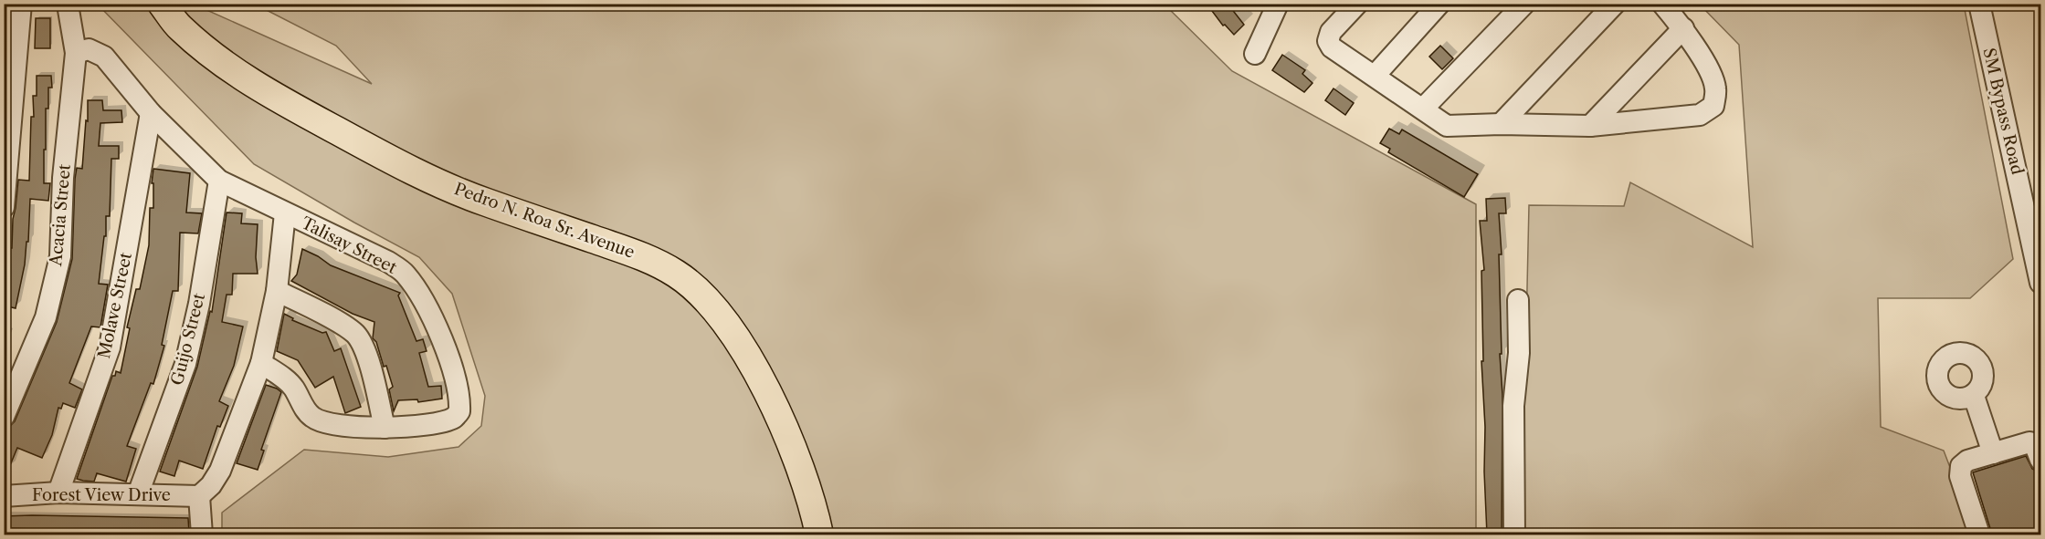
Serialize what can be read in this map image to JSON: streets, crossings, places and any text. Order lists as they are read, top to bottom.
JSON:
{
  "streets": {
    "main road": ["Pedro N. Roa Sr. Avenue"],
    "street": [
      "SM Bypass Road",
      "Acacia Street",
      "Talisay Street",
      "Molave Street",
      "Guijo Street",
      "Forest View Drive"
    ]
  },
  "crossings": [
    ["Acacia Street", "Talisay Street"],
    ["Talisay Street", "Molave Street"],
    ["Talisay Street", "Guijo Street"],
    ["Molave Street", "Forest View Drive"],
    ["Guijo Street", "Forest View Drive"]
  ]
}
